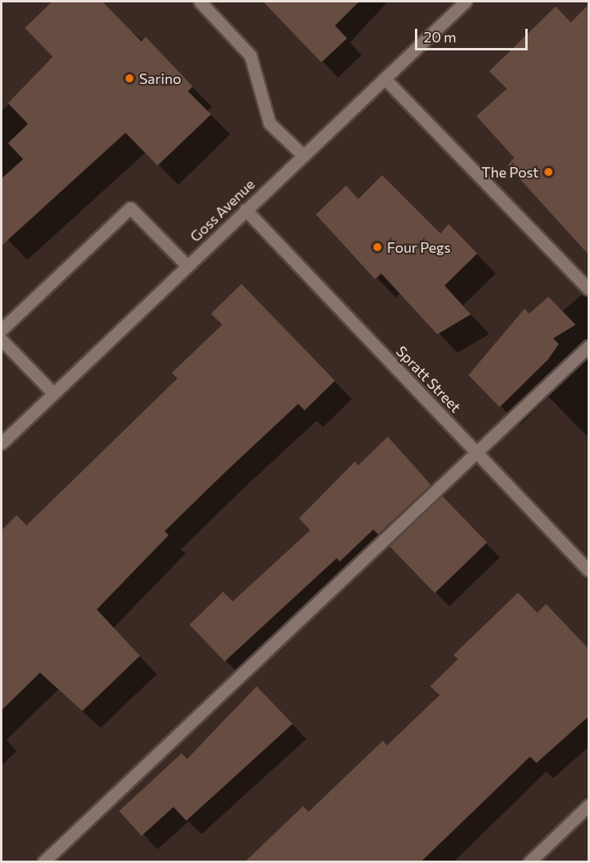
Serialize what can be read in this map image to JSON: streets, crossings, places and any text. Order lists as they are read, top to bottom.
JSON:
{
  "streets": {
    "main road": ["Goss Avenue", "Spratt Street"]
  },
  "crossings": [
    ["Goss Avenue", "Spratt Street"]
  ],
  "places": ["Sarino", "The Post", "Four Pegs"],
  "scale_bar": "20 m"
}
